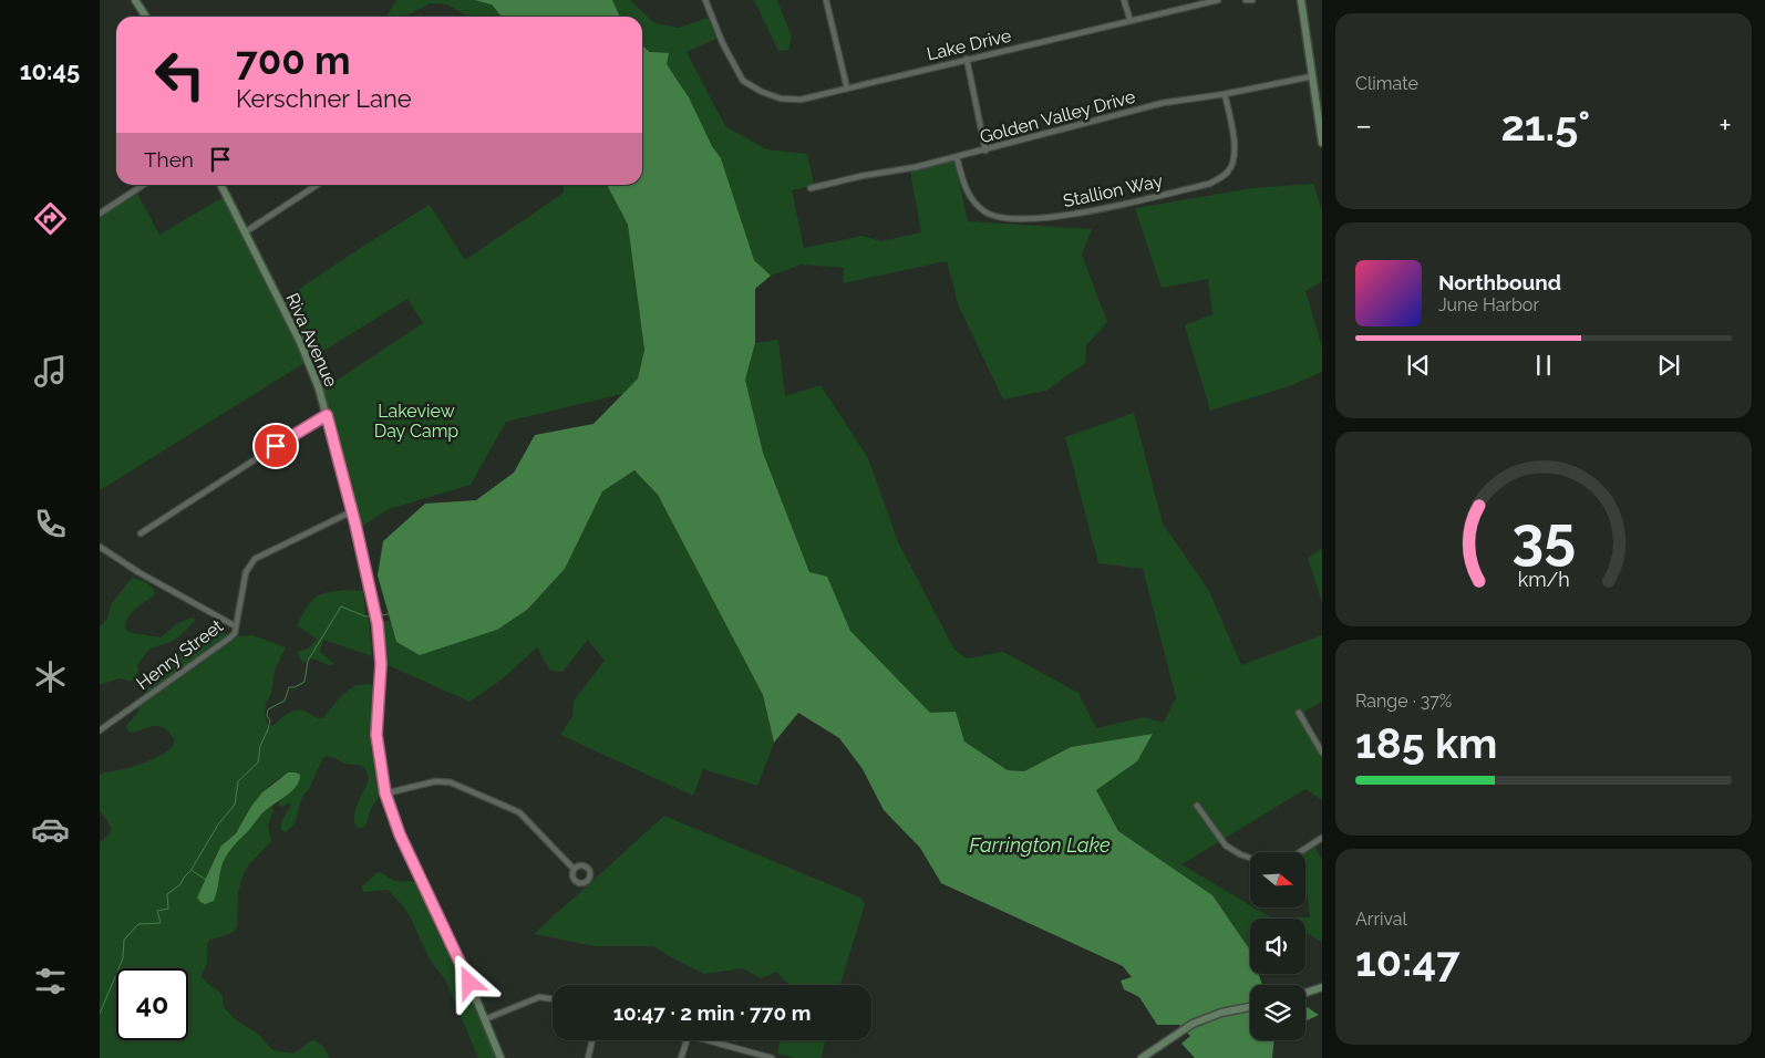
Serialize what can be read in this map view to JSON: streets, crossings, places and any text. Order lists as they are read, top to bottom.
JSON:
{
  "streets": {
    "street": [
      "Lake Drive",
      "Golden Valley Drive",
      "Stallion Way",
      "Riva Avenue",
      "Henry Street"
    ]
  },
  "crossings": [
    ["Golden Valley Drive", "Stallion Way"],
    ["Riva Avenue", "Henry Street"]
  ],
  "water": ["Farrington Lake"],
  "parks": ["Lakeview Day Camp"],
  "north": "right",
  "page": {
    "tabs": "10:45",
    "tile": [
      "Climate",
      ["Range · 37%", "185 km"],
      ["Arrival", "10:47"]
    ],
    "turn": ["700 m", "Kerschner Lane"],
    "heat": ["−", "21.5°", "+"],
    "then": "Then",
    "song": ["Northbound", "June Harbor"],
    "limit": "40",
    "trip": "10:47 · 2 min · 770 m",
    "gauge": ["35", "km/h"]
  }
}
